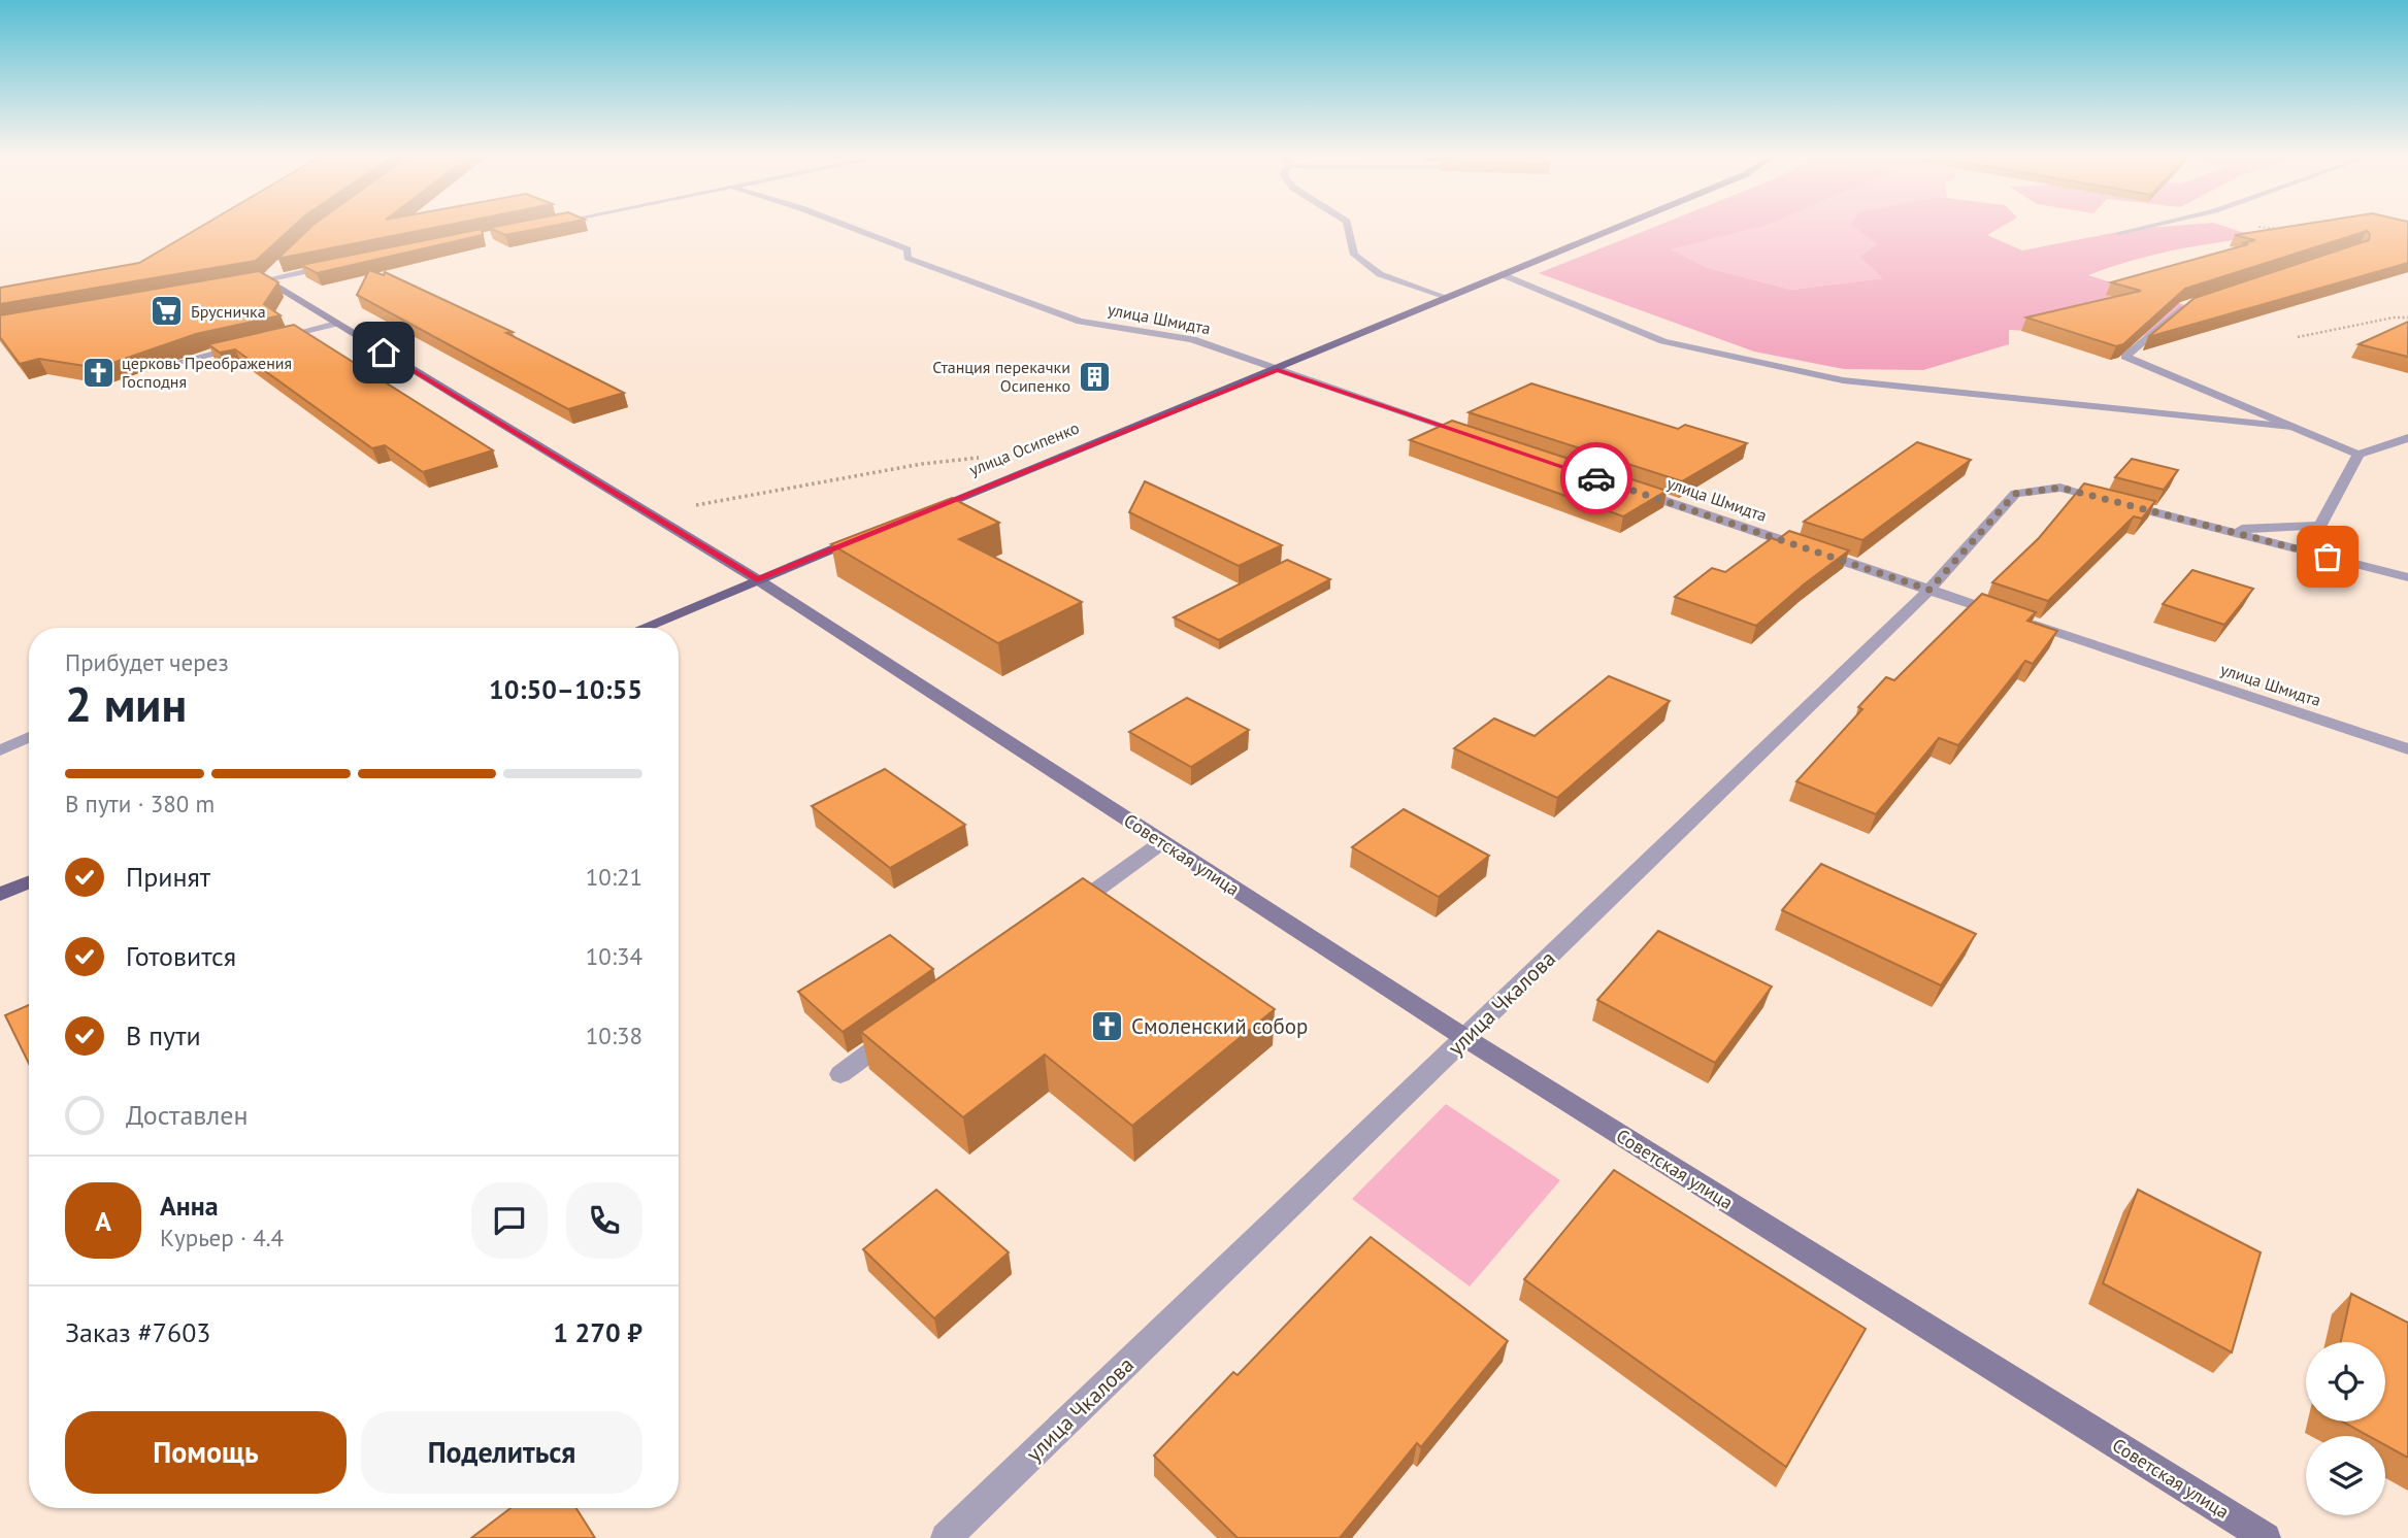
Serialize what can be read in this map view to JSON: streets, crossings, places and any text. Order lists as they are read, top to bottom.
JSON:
{
  "streets": {
    "main road": ["улица Осипенко"],
    "street": ["улица Шмидта", "Советская улица", "улица Чкалова"]
  },
  "crossings": [
    ["улица Шмидта", "улица Осипенко"],
    ["улица Шмидта", "улица Чкалова"],
    ["Советская улица", "улица Чкалова"]
  ],
  "places": {
    "supermarket": ["Брусничка"],
    "church": ["церковь Преображения Господня", "Смоленский собор"],
    "building": ["Станция перекачки Осипенко"]
  },
  "page": {
    "heading": ["2 мин", "Прибудет через", "10:50–10:55"],
    "panel": [
      "Анна",
      "Курьер · 4.4",
      "Заказ #7603",
      "1 270 ₽"
    ],
    "bar": "В пути · 380 m",
    "list": [
      ["Принят", "10:21"],
      ["Готовится", "10:34"],
      ["В пути", "10:38"],
      "Доставлен"
    ],
    "round": "А",
    "buttons": ["Помощь", "Поделиться"]
  }
}
